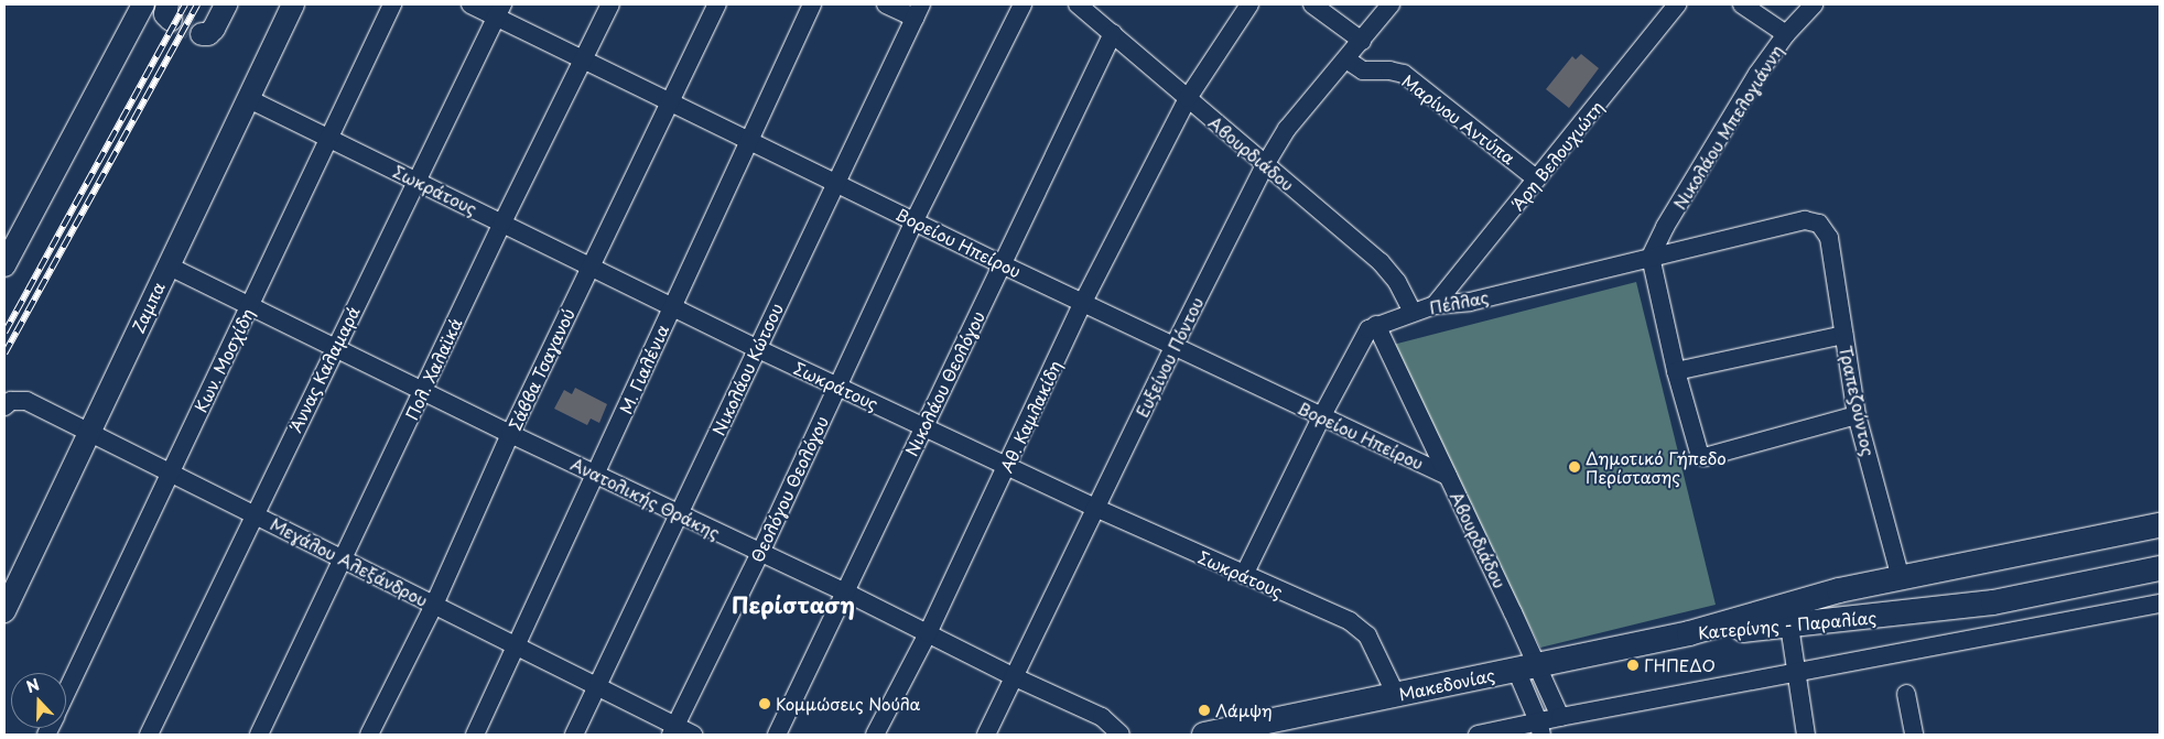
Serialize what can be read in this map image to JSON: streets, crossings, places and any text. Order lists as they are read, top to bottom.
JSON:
{
  "streets": {
    "main road": ["Κατερίνης - Παραλίας", "Μακεδονίας"],
    "street": [
      "Μαρίνου Αντύπα",
      "Νικολάου Μπελογιάννη",
      "Αβουρδιάδου",
      "Άρη Βελουχιώτη",
      "Σωκράτους",
      "Βορείου Ηπείρου",
      "Πέλλας",
      "Ζαμπα",
      "Ευξείνου Πόντου",
      "Κων. Μοσχίδη",
      "Άννας Καλαμαρά",
      "Πολ. Χαλαϊκά",
      "Σάββα Τσαγανού",
      "Μ. Γιαλένια",
      "Νικολάου Κώτσου",
      "Νικολάου Θεολόγου",
      "Τραπεζούντος",
      "Αθ. Καμλακίδη",
      "Θεολόγου Θεολόγου",
      "Ανατολικής Θράκης",
      "Μεγάλου Αλεξάνδρου"
    ]
  },
  "crossings": [
    ["Μαρίνου Αντύπα", "Άρη Βελουχιώτη"],
    ["Μαρίνου Αντύπα", "Ευξείνου Πόντου"],
    ["Νικολάου Μπελογιάννη", "Πέλλας"],
    ["Αβουρδιάδου", "Βορείου Ηπείρου"],
    ["Αβουρδιάδου", "Πέλλας"],
    ["Αβουρδιάδου", "Ευξείνου Πόντου"],
    ["Αβουρδιάδου", "Νικολάου Θεολόγου"],
    ["Αβουρδιάδου", "Αθ. Καμλακίδη"],
    ["Αβουρδιάδου", "Μακεδονίας"],
    ["Άρη Βελουχιώτη", "Πέλλας"],
    ["Σωκράτους", "Πέλλας"],
    ["Σωκράτους", "Ζαμπα"],
    ["Σωκράτους", "Ευξείνου Πόντου"],
    ["Σωκράτους", "Κων. Μοσχίδη"],
    ["Σωκράτους", "Άννας Καλαμαρά"],
    ["Σωκράτους", "Πολ. Χαλαϊκά"],
    ["Σωκράτους", "Σάββα Τσαγανού"],
    ["Σωκράτους", "Μ. Γιαλένια"],
    ["Σωκράτους", "Νικολάου Κώτσου"],
    ["Σωκράτους", "Νικολάου Θεολόγου"],
    ["Σωκράτους", "Αθ. Καμλακίδη"],
    ["Σωκράτους", "Θεολόγου Θεολόγου"],
    ["Σωκράτους", "Μακεδονίας"],
    ["Βορείου Ηπείρου", "Πέλλας"],
    ["Βορείου Ηπείρου", "Ευξείνου Πόντου"],
    ["Βορείου Ηπείρου", "Άννας Καλαμαρά"],
    ["Βορείου Ηπείρου", "Πολ. Χαλαϊκά"],
    ["Βορείου Ηπείρου", "Σάββα Τσαγανού"],
    ["Βορείου Ηπείρου", "Μ. Γιαλένια"],
    ["Βορείου Ηπείρου", "Νικολάου Κώτσου"],
    ["Βορείου Ηπείρου", "Νικολάου Θεολόγου"],
    ["Βορείου Ηπείρου", "Αθ. Καμλακίδη"],
    ["Βορείου Ηπείρου", "Θεολόγου Θεολόγου"],
    ["Πέλλας", "Τραπεζούντος"],
    ["Ζαμπα", "Ανατολικής Θράκης"],
    ["Ζαμπα", "Μεγάλου Αλεξάνδρου"],
    ["Ευξείνου Πόντου", "Ανατολικής Θράκης"],
    ["Κων. Μοσχίδη", "Ανατολικής Θράκης"],
    ["Κων. Μοσχίδη", "Μεγάλου Αλεξάνδρου"],
    ["Άννας Καλαμαρά", "Ανατολικής Θράκης"],
    ["Άννας Καλαμαρά", "Μεγάλου Αλεξάνδρου"],
    ["Πολ. Χαλαϊκά", "Ανατολικής Θράκης"],
    ["Πολ. Χαλαϊκά", "Μεγάλου Αλεξάνδρου"],
    ["Σάββα Τσαγανού", "Ανατολικής Θράκης"],
    ["Σάββα Τσαγανού", "Μεγάλου Αλεξάνδρου"],
    ["Μ. Γιαλένια", "Ανατολικής Θράκης"],
    ["Μ. Γιαλένια", "Μεγάλου Αλεξάνδρου"],
    ["Νικολάου Κώτσου", "Ανατολικής Θράκης"],
    ["Νικολάου Κώτσου", "Μεγάλου Αλεξάνδρου"],
    ["Νικολάου Θεολόγου", "Ανατολικής Θράκης"],
    ["Τραπεζούντος", "Κατερίνης - Παραλίας"],
    ["Αθ. Καμλακίδη", "Ανατολικής Θράκης"],
    ["Θεολόγου Θεολόγου", "Ανατολικής Θράκης"],
    ["Θεολόγου Θεολόγου", "Μεγάλου Αλεξάνδρου"],
    ["Κατερίνης - Παραλίας", "Μακεδονίας"]
  ],
  "districts": ["Περίσταση"],
  "places": [
    "Δημοτικό Γήπεδο Περίστασης",
    "ΓΗΠΕΔΟ",
    "Κομμώσεις Νούλα",
    "Λάμψη"
  ],
  "north": "top"
}
